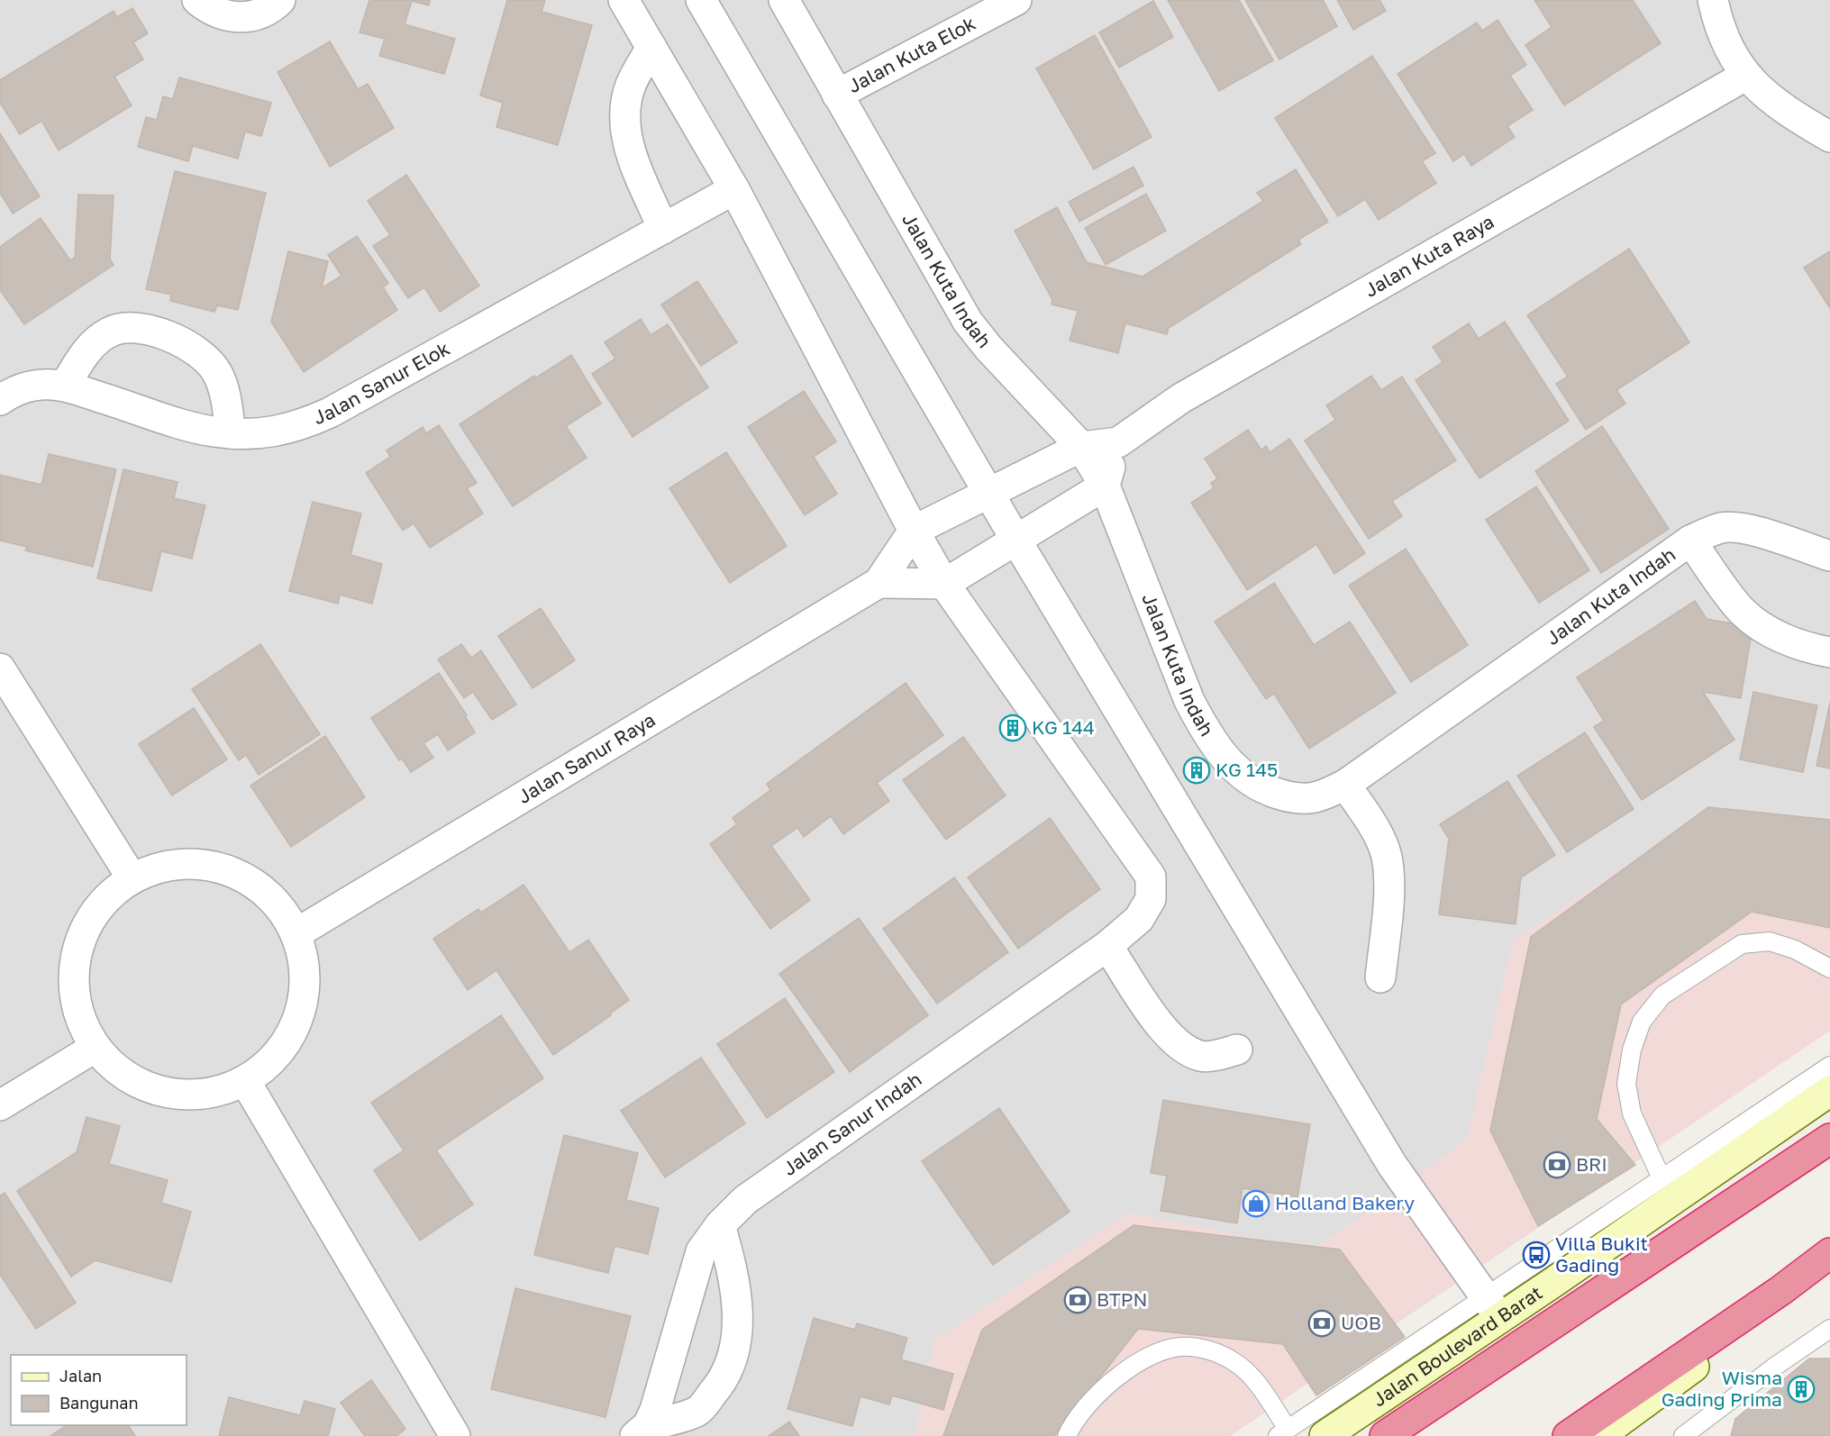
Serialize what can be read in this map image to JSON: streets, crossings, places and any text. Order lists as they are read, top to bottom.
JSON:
{
  "streets": {
    "main road": ["Jalan Boulevard Barat"],
    "street": [
      "Jalan Kuta Elok",
      "Jalan Kuta Raya",
      "Jalan Kuta Indah",
      "Jalan Sanur Elok",
      "Jalan Sanur Raya",
      "Jalan Sanur Indah"
    ]
  },
  "crossings": [
    ["Jalan Kuta Elok", "Jalan Kuta Indah"],
    ["Jalan Kuta Raya", "Jalan Kuta Indah"],
    ["Jalan Kuta Raya", "Jalan Sanur Raya"]
  ],
  "places": {
    "building": ["KG 144", "KG 145", "Wisma Gading Prima"],
    "bank": ["BRI", "BTPN", "UOB"],
    "shop": ["Holland Bakery"],
    "bus stop": ["Villa Bukit Gading"]
  },
  "legend": ["Jalan", "Bangunan"]
}
